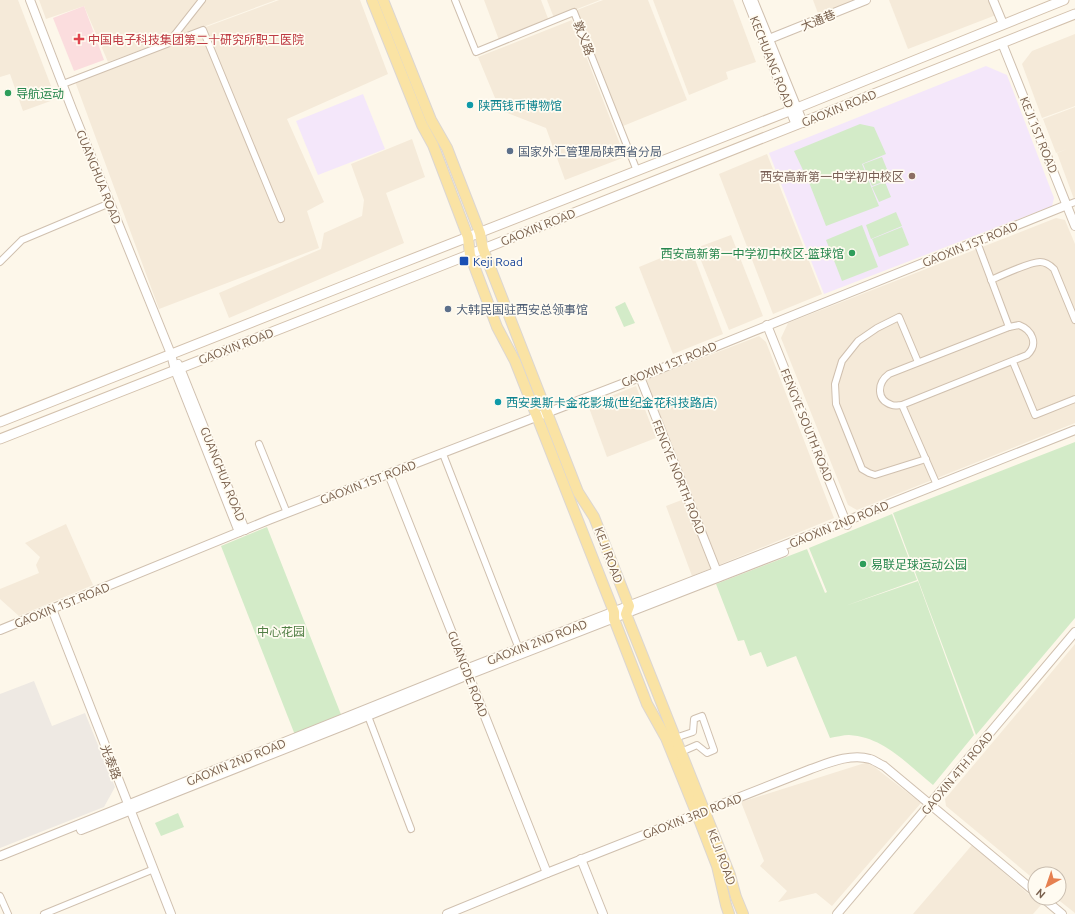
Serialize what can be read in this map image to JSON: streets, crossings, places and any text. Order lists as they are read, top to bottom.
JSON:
{
  "streets": {
    "main road": ["GAOXIN ROAD", "KEJI ROAD"],
    "street": [
      "大通巷",
      "敦义路",
      "KECHUANG ROAD",
      "KEJI 1ST ROAD",
      "GUANGHUA ROAD",
      "GAOXIN 1ST ROAD",
      "FENGYE SOUTH ROAD",
      "FENGYE NORTH ROAD",
      "GAOXIN 2ND ROAD",
      "GUANGDE ROAD",
      "光泰路",
      "GAOXIN 4TH ROAD",
      "GAOXIN 3RD ROAD"
    ]
  },
  "crossings": [
    ["大通巷", "KECHUANG ROAD"],
    ["敦义路", "GAOXIN ROAD"],
    ["KECHUANG ROAD", "GAOXIN ROAD"],
    ["GAOXIN ROAD", "KEJI 1ST ROAD"],
    ["GAOXIN ROAD", "GUANGHUA ROAD"],
    ["GAOXIN ROAD", "KEJI ROAD"],
    ["KEJI 1ST ROAD", "GAOXIN 1ST ROAD"],
    ["GUANGHUA ROAD", "GAOXIN 1ST ROAD"],
    ["GAOXIN 1ST ROAD", "FENGYE SOUTH ROAD"],
    ["GAOXIN 1ST ROAD", "FENGYE NORTH ROAD"],
    ["GAOXIN 1ST ROAD", "KEJI ROAD"],
    ["GAOXIN 1ST ROAD", "GUANGDE ROAD"],
    ["GAOXIN 1ST ROAD", "光泰路"],
    ["FENGYE SOUTH ROAD", "GAOXIN 2ND ROAD"],
    ["FENGYE NORTH ROAD", "GAOXIN 2ND ROAD"],
    ["GAOXIN 2ND ROAD", "KEJI ROAD"],
    ["GAOXIN 2ND ROAD", "GUANGDE ROAD"],
    ["GAOXIN 2ND ROAD", "光泰路"],
    ["KEJI ROAD", "GAOXIN 3RD ROAD"],
    ["GUANGDE ROAD", "GAOXIN 3RD ROAD"],
    ["GAOXIN 4TH ROAD", "GAOXIN 3RD ROAD"]
  ],
  "parks": ["中心花园"],
  "places": {
    "health": ["中国电子科技集团第二十研究所职工医院"],
    "other": [
      "导航运动",
      "陕西钱币博物馆",
      "国家外汇管理局陕西省分局",
      "西安高新第一中学初中校区",
      "西安高新第一中学初中校区-篮球馆",
      "大韩民国驻西安总领事馆",
      "西安奥斯卡金花影城(世纪金花科技路店)",
      "易联足球运动公园"
    ],
    "transit": ["Keji Road"]
  },
  "north": "bottom left"
}
